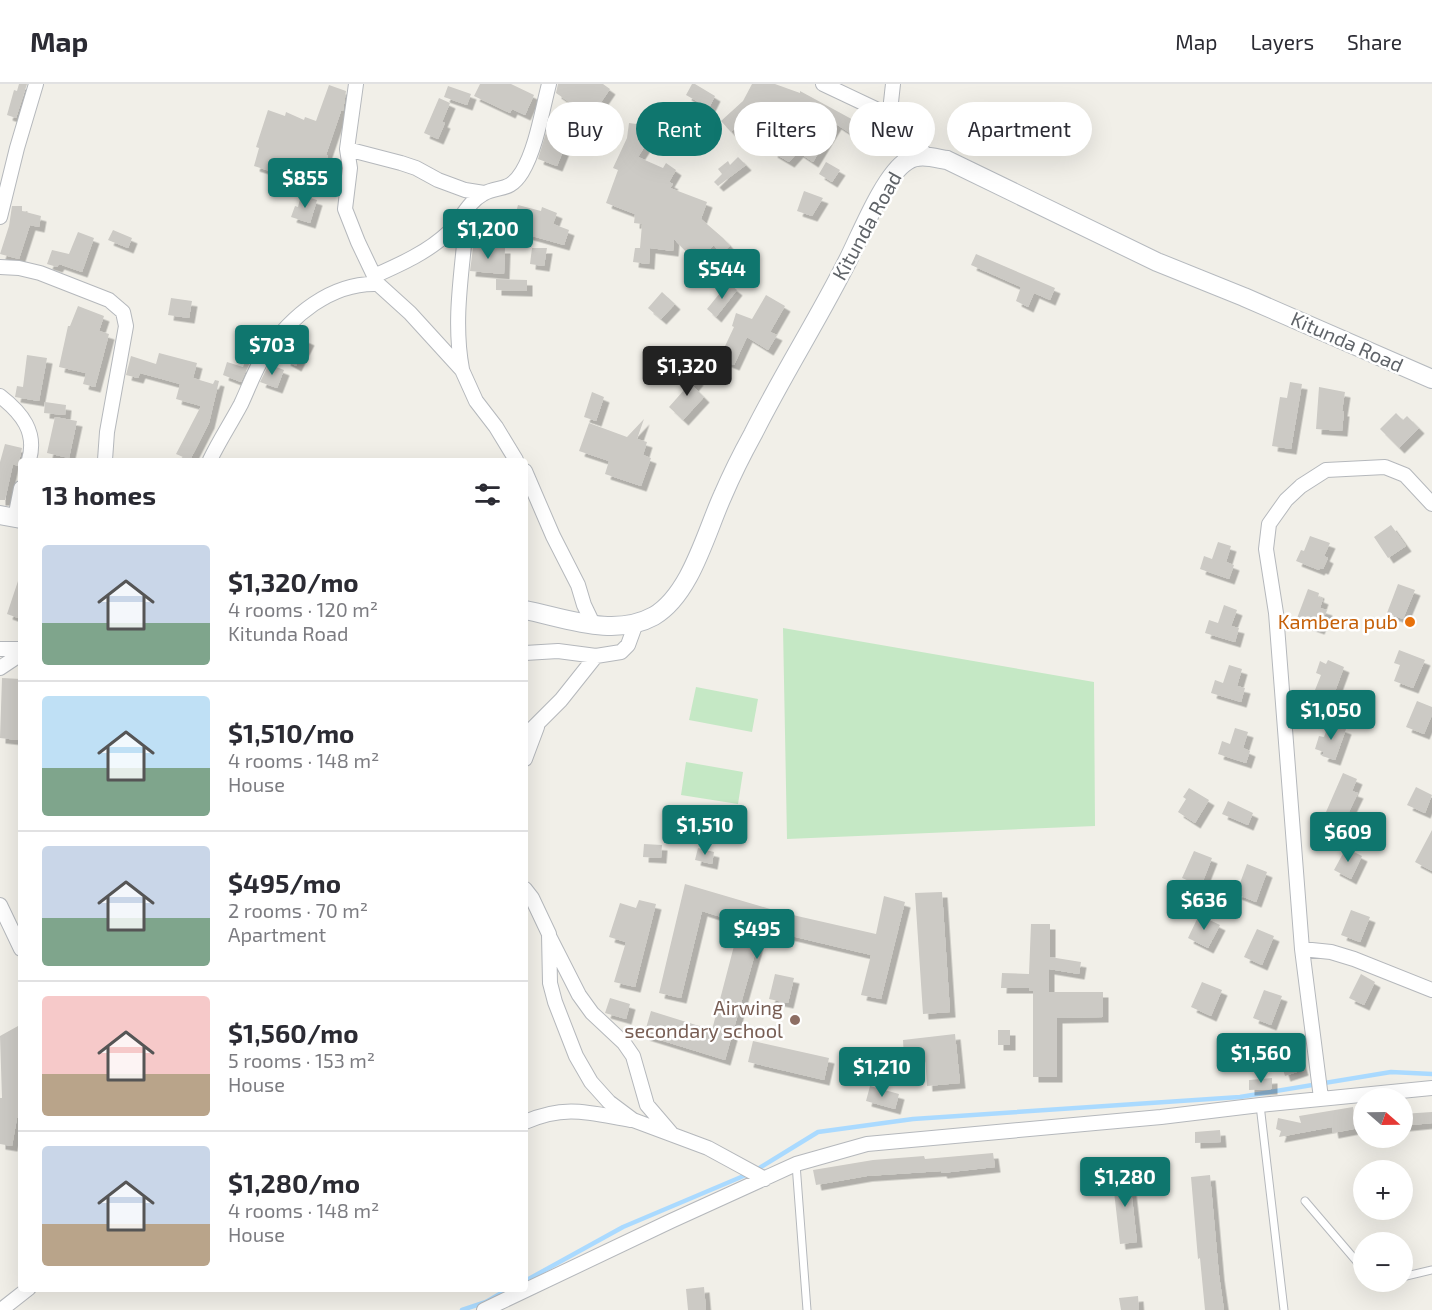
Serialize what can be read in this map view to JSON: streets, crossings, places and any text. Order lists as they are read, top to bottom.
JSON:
{
  "streets": {
    "street": ["Kitunda Road"]
  },
  "places": ["Kambera pub", "Airwing secondary school"],
  "north": "right",
  "page": {
    "header": "Map",
    "nav": ["Map", "Layers", "Share"],
    "chip": [
      "Buy",
      "Rent",
      "Filters",
      "New",
      "Apartment"
    ],
    "price": [
      "$855",
      "$1,200",
      "$544",
      "$703",
      "$1,320",
      "$1,050",
      "$1,510",
      "$609",
      "$636",
      "$495",
      "$1,560",
      "$1,210",
      "$1,280"
    ],
    "heading": "13 homes",
    "list": [
      {
        "name": "$1,320/mo",
        "note": "4 rooms · 120 m² · Kitunda Road"
      },
      {
        "name": "$1,510/mo",
        "note": "4 rooms · 148 m² · House"
      },
      {
        "name": "$495/mo",
        "note": "2 rooms · 70 m² · Apartment"
      },
      {
        "name": "$1,560/mo",
        "note": "5 rooms · 153 m² · House"
      },
      {
        "name": "$1,280/mo",
        "note": "4 rooms · 148 m² · House"
      }
    ],
    "map_buttons": ["+", "−"]
  }
}
